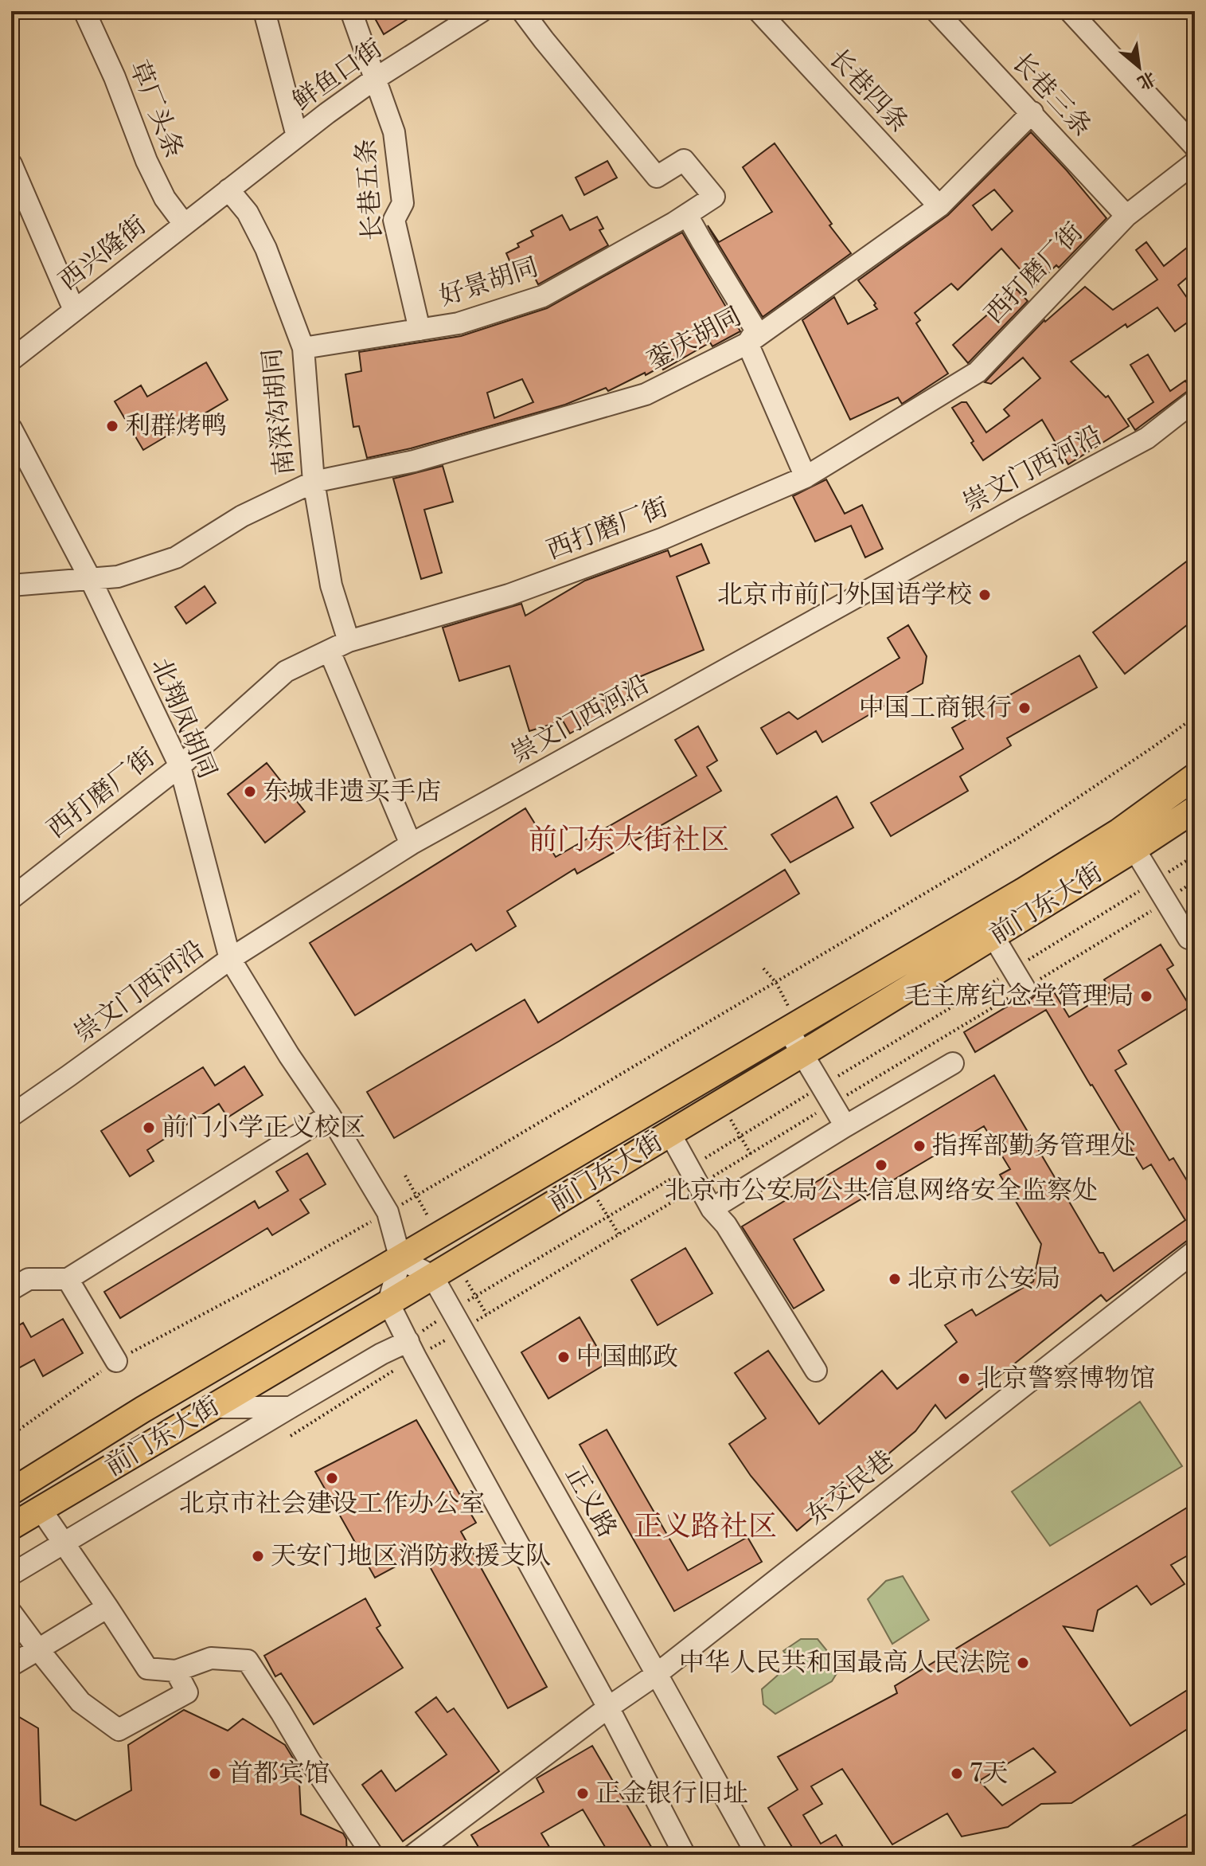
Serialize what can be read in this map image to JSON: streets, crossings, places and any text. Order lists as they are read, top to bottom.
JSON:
{
  "streets": {
    "main road": ["前门东大街"],
    "street": [
      "鲜鱼口街",
      "长巷四条",
      "长巷三条",
      "草厂头条",
      "长巷五条",
      "西兴隆街",
      "西打磨厂街",
      "好景胡同",
      "銮庆胡同",
      "南深沟胡同",
      "崇文门西河沿",
      "北翔凤胡同",
      "东交民巷",
      "正义路"
    ]
  },
  "crossings": [
    ["鲜鱼口街", "长巷五条"],
    ["鲜鱼口街", "西兴隆街"],
    ["鲜鱼口街", "南深沟胡同"],
    ["长巷四条", "銮庆胡同"],
    ["长巷三条", "西打磨厂街"],
    ["长巷三条", "銮庆胡同"],
    ["草厂头条", "西兴隆街"],
    ["长巷五条", "好景胡同"],
    ["西兴隆街", "南深沟胡同"],
    ["西打磨厂街", "南深沟胡同"],
    ["西打磨厂街", "北翔凤胡同"],
    ["好景胡同", "南深沟胡同"],
    ["銮庆胡同", "南深沟胡同"],
    ["崇文门西河沿", "北翔凤胡同"],
    ["北翔凤胡同", "前门东大街"],
    ["前门东大街", "正义路"],
    ["东交民巷", "正义路"]
  ],
  "districts": ["前门东大街社区", "正义路社区"],
  "places": [
    "利群烤鸭",
    "北京市前门外国语学校",
    "中国工商银行",
    "东城非遗买手店",
    "毛主席纪念堂管理局",
    "前门小学正义校区",
    "指挥部勤务管理处",
    "北京市公安局公共信息网络安全监察处",
    "北京市公安局",
    "中国邮政",
    "北京警察博物馆",
    "北京市社会建设工作办公室",
    "天安门地区消防救援支队",
    "中华人民共和国最高人民法院",
    "首都宾馆",
    "7天",
    "正金银行旧址"
  ],
  "north": "bottom right"
}
